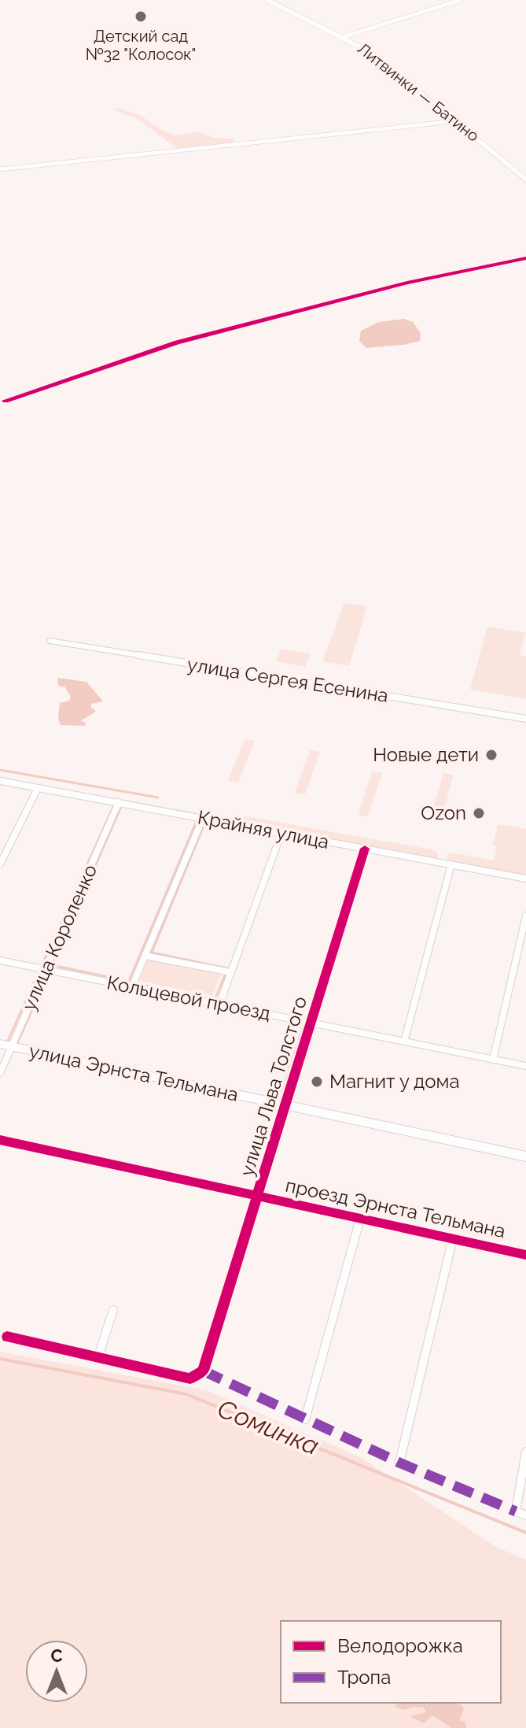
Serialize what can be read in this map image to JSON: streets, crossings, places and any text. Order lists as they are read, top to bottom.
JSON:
{
  "streets": {
    "main road": ["улица Эрнста Тельмана"],
    "street": [
      "Литвинки — Батино",
      "улица Сергея Есенина",
      "Крайняя улица",
      "улица Короленко",
      "Кольцевой проезд",
      "улица Льва Толстого",
      "проезд Эрнста Тельмана"
    ]
  },
  "crossings": [
    ["Крайняя улица", "улица Короленко"],
    ["Крайняя улица", "улица Льва Толстого"],
    ["улица Короленко", "Кольцевой проезд"],
    ["улица Короленко", "улица Эрнста Тельмана"],
    ["Кольцевой проезд", "улица Льва Толстого"],
    ["улица Эрнста Тельмана", "улица Льва Толстого"],
    ["улица Льва Толстого", "проезд Эрнста Тельмана"]
  ],
  "water": ["Соминка"],
  "places": [
    "Детский сад №32 \"Колосок\"",
    "Новые дети",
    "Ozon",
    "Магнит у дома"
  ],
  "legend": ["Велодорожка", "Тропа"],
  "north": "top"
}
